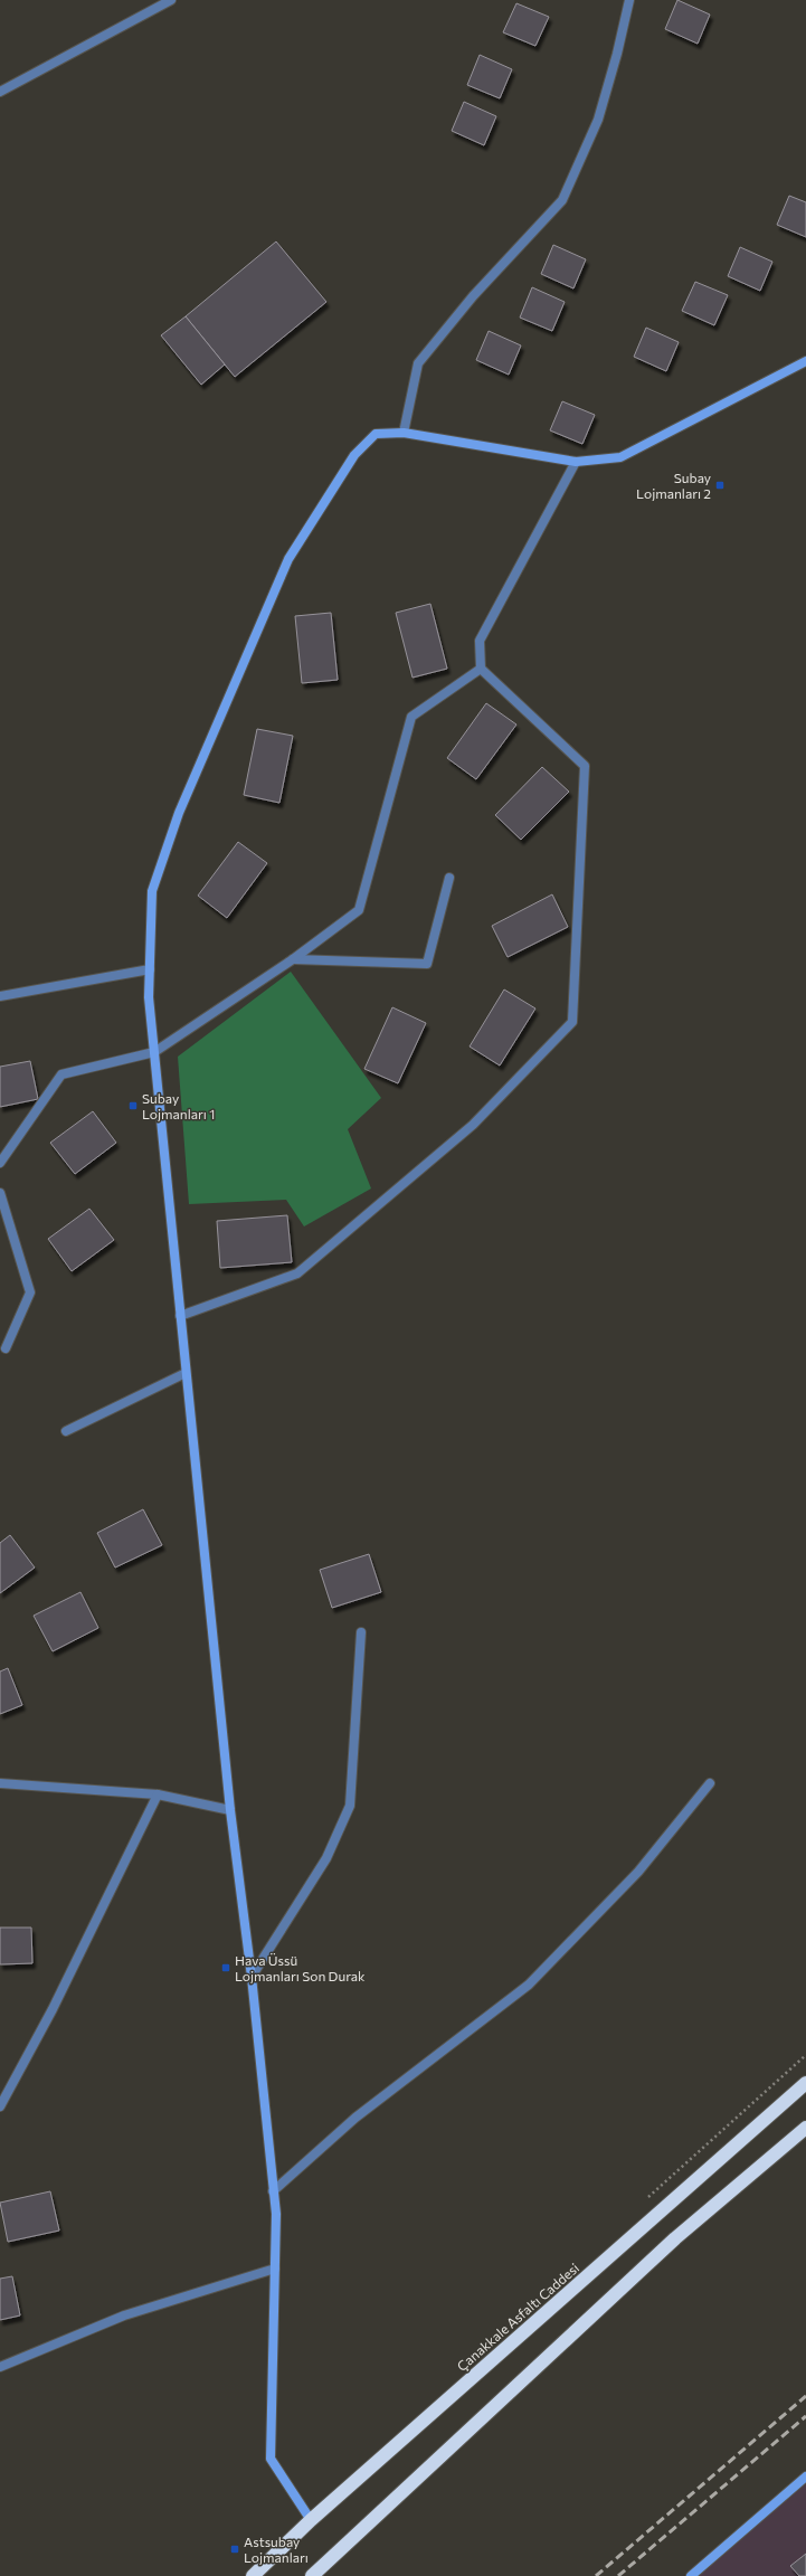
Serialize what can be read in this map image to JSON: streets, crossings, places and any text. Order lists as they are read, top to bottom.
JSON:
{
  "streets": {
    "highway": ["Çanakkale Asfaltı Caddesi"]
  },
  "places": {
    "transit": [
      "Subay Lojmanları 2",
      "Subay Lojmanları 1",
      "Hava Üssü Lojmanları Son Durak",
      "Astsubay Lojmanları"
    ]
  }
}
